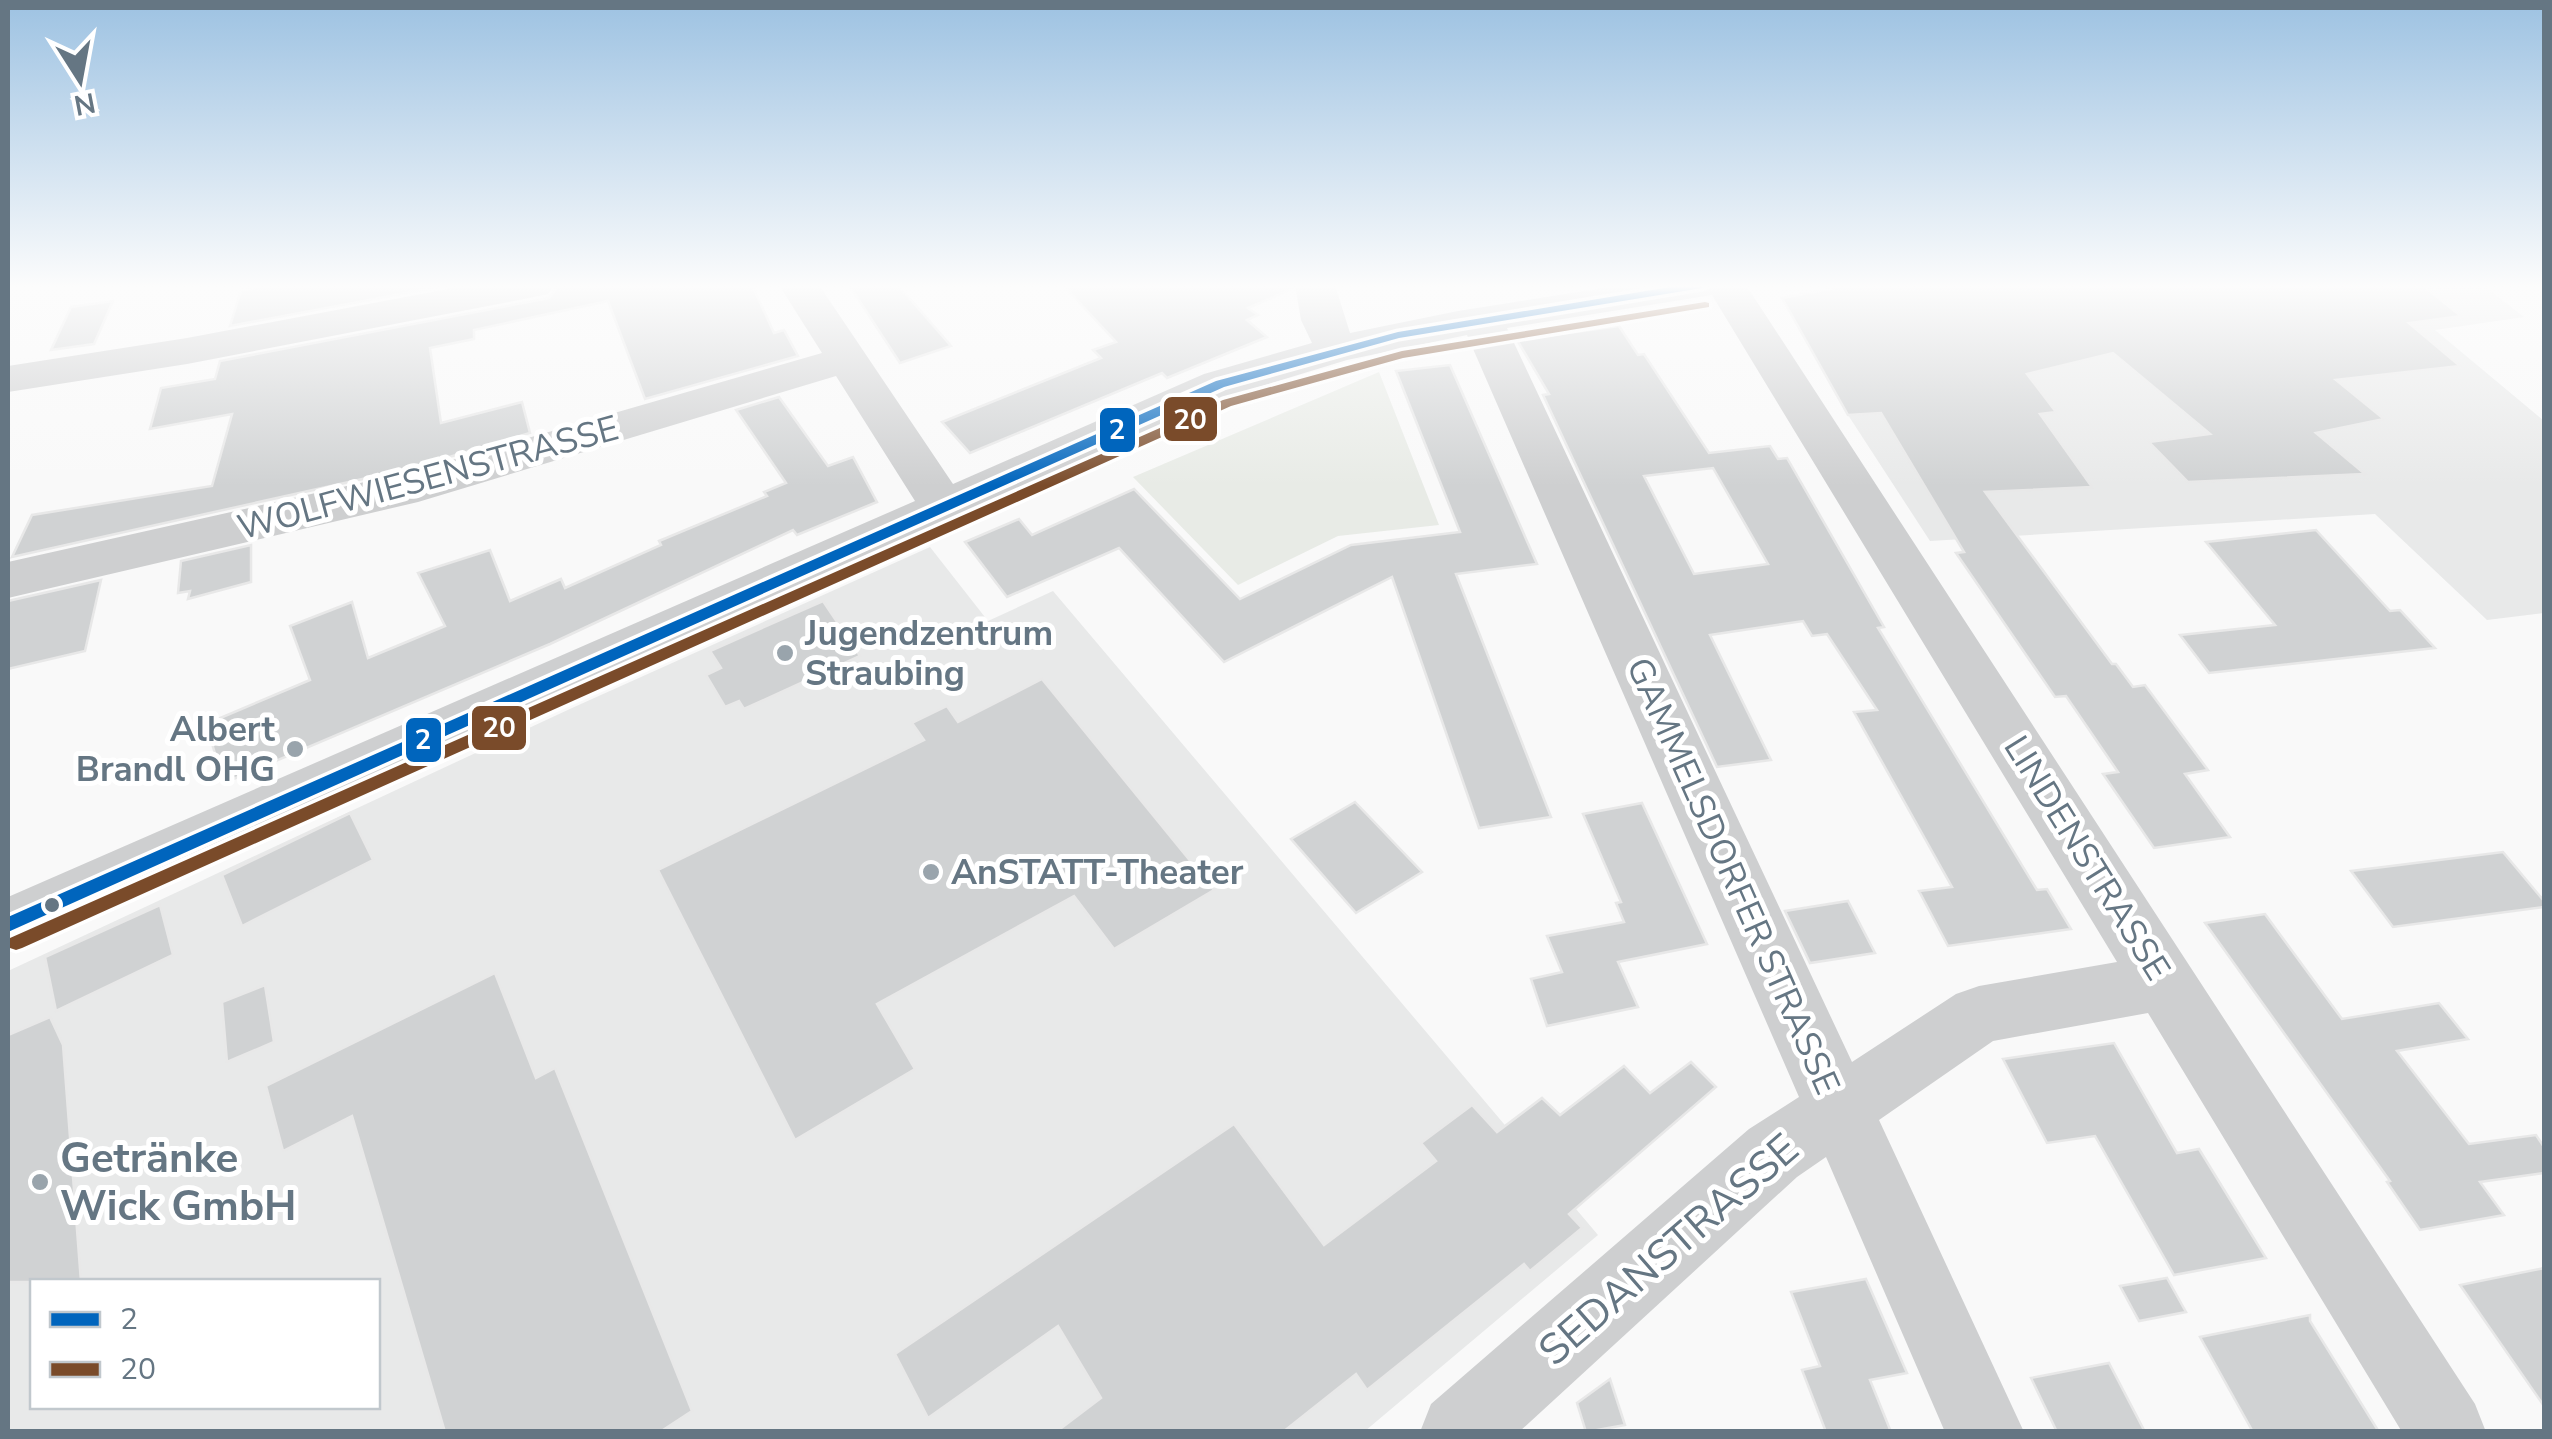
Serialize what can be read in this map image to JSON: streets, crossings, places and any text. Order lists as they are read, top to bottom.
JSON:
{
  "streets": {
    "street": [
      "WOLFWIESENSTRASSE",
      "LINDENSTRASSE",
      "GAMMELSDORFER STRASSE",
      "SEDANSTRASSE"
    ]
  },
  "crossings": [
    ["LINDENSTRASSE", "SEDANSTRASSE"],
    ["GAMMELSDORFER STRASSE", "SEDANSTRASSE"]
  ],
  "places": [
    "Jugendzentrum Straubing",
    "Albert Brandl OHG",
    "AnSTATT-Theater",
    "Getränke Wick GmbH"
  ],
  "lines": ["transit line 2", "transit line 20"],
  "legend": ["2", "20"],
  "north": "bottom"
}
